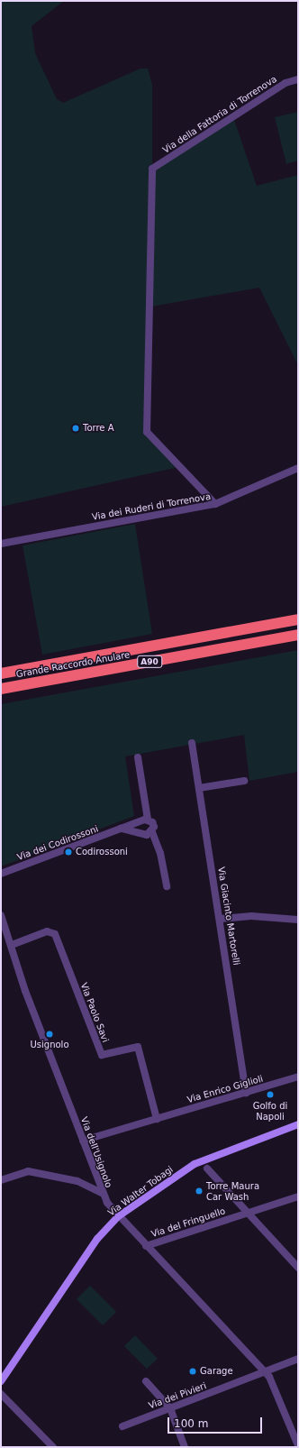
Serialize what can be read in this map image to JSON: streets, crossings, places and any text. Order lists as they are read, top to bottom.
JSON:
{
  "streets": {
    "highway": ["A90", "Grande Raccordo Anulare"],
    "street": [
      "Via della Fattoria di Torrenova",
      "Via dei Ruderi di Torrenova",
      "Via dei Codirossoni",
      "Via Giacinto Martorelli",
      "Via Paolo Savi",
      "Via Enrico Giglioli",
      "Via dell'Usignolo",
      "Via Walter Tobagi",
      "Via del Fringuello",
      "Via dei Pivieri"
    ]
  },
  "crossings": [
    ["Via della Fattoria di Torrenova", "Via dei Ruderi di Torrenova"],
    ["Via Giacinto Martorelli", "Via Enrico Giglioli"],
    ["Via Paolo Savi", "Via Enrico Giglioli"],
    ["Via Paolo Savi", "Via dell'Usignolo"],
    ["Via Enrico Giglioli", "Via dell'Usignolo"],
    ["Via dell'Usignolo", "Via Walter Tobagi"],
    ["Via dell'Usignolo", "Via del Fringuello"],
    ["Via dell'Usignolo", "Via dei Pivieri"]
  ],
  "places": [
    "Torre A",
    "Codirossoni",
    "Usignolo",
    "Golfo di Napoli",
    "Torre Maura Car Wash",
    "Garage"
  ],
  "scale_bar": "100 m"
}
